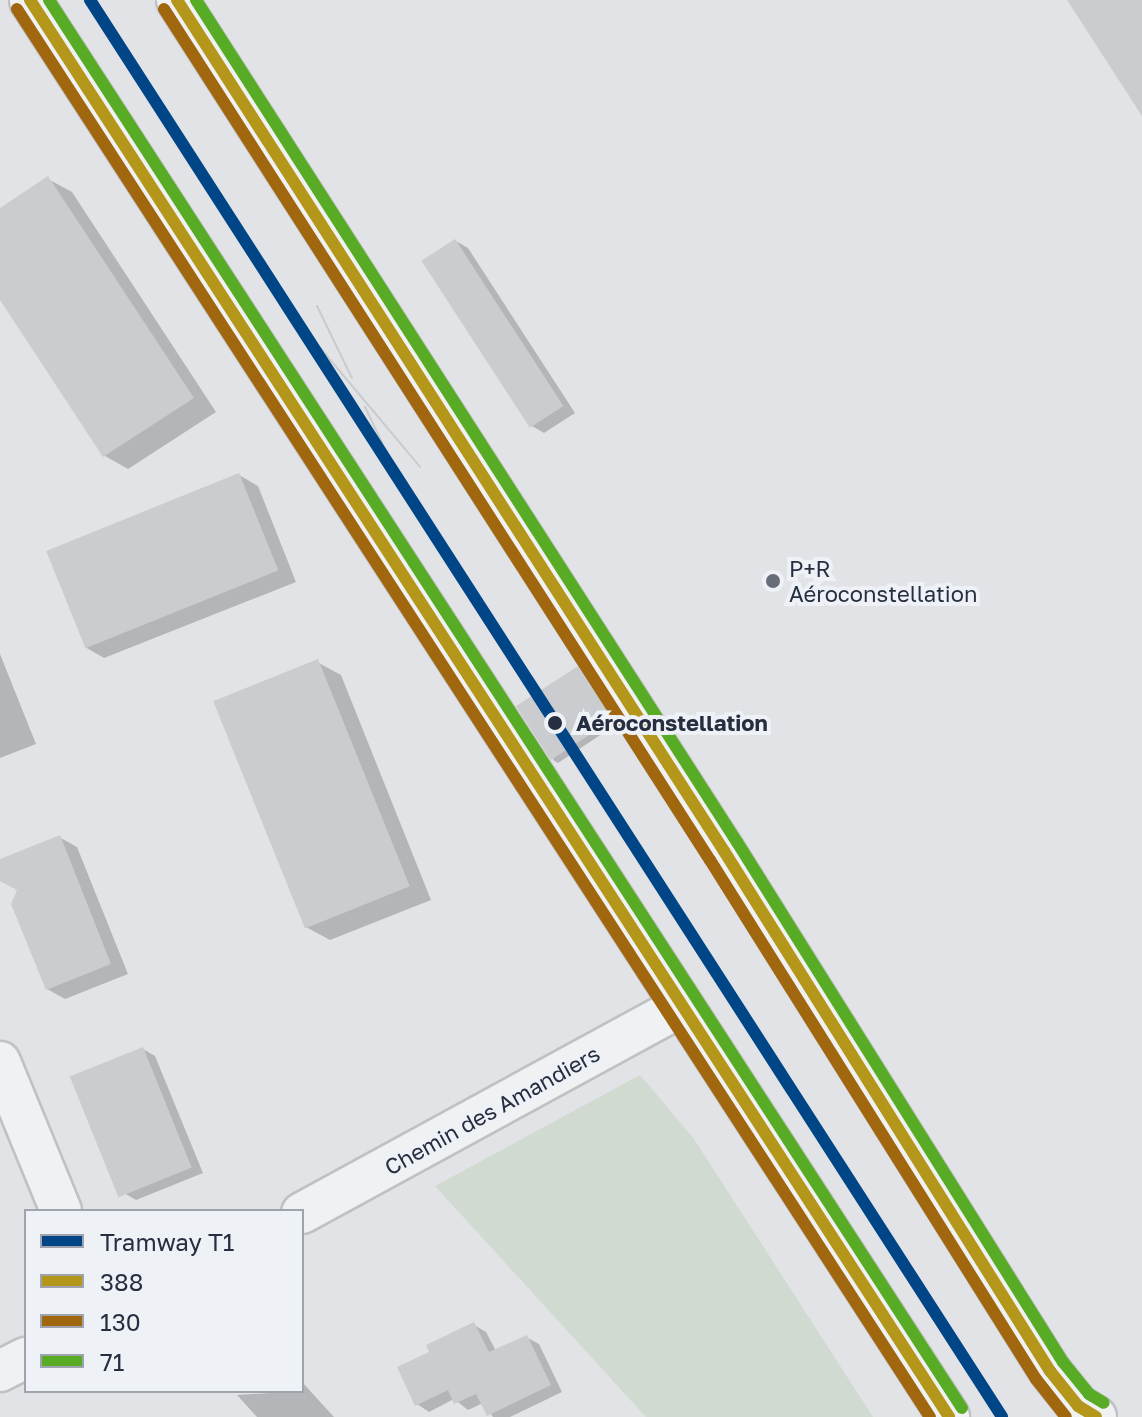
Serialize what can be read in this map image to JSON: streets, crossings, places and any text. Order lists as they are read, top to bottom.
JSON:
{
  "streets": {
    "street": ["Chemin des Amandiers"]
  },
  "places": ["P+R Aéroconstellation", "Aéroconstellation"],
  "lines": [
    "tram line T1",
    "transit line 388",
    "transit line 71",
    "transit line 130"
  ],
  "legend": [
    "Tramway T1",
    "388",
    "130",
    "71"
  ]
}
